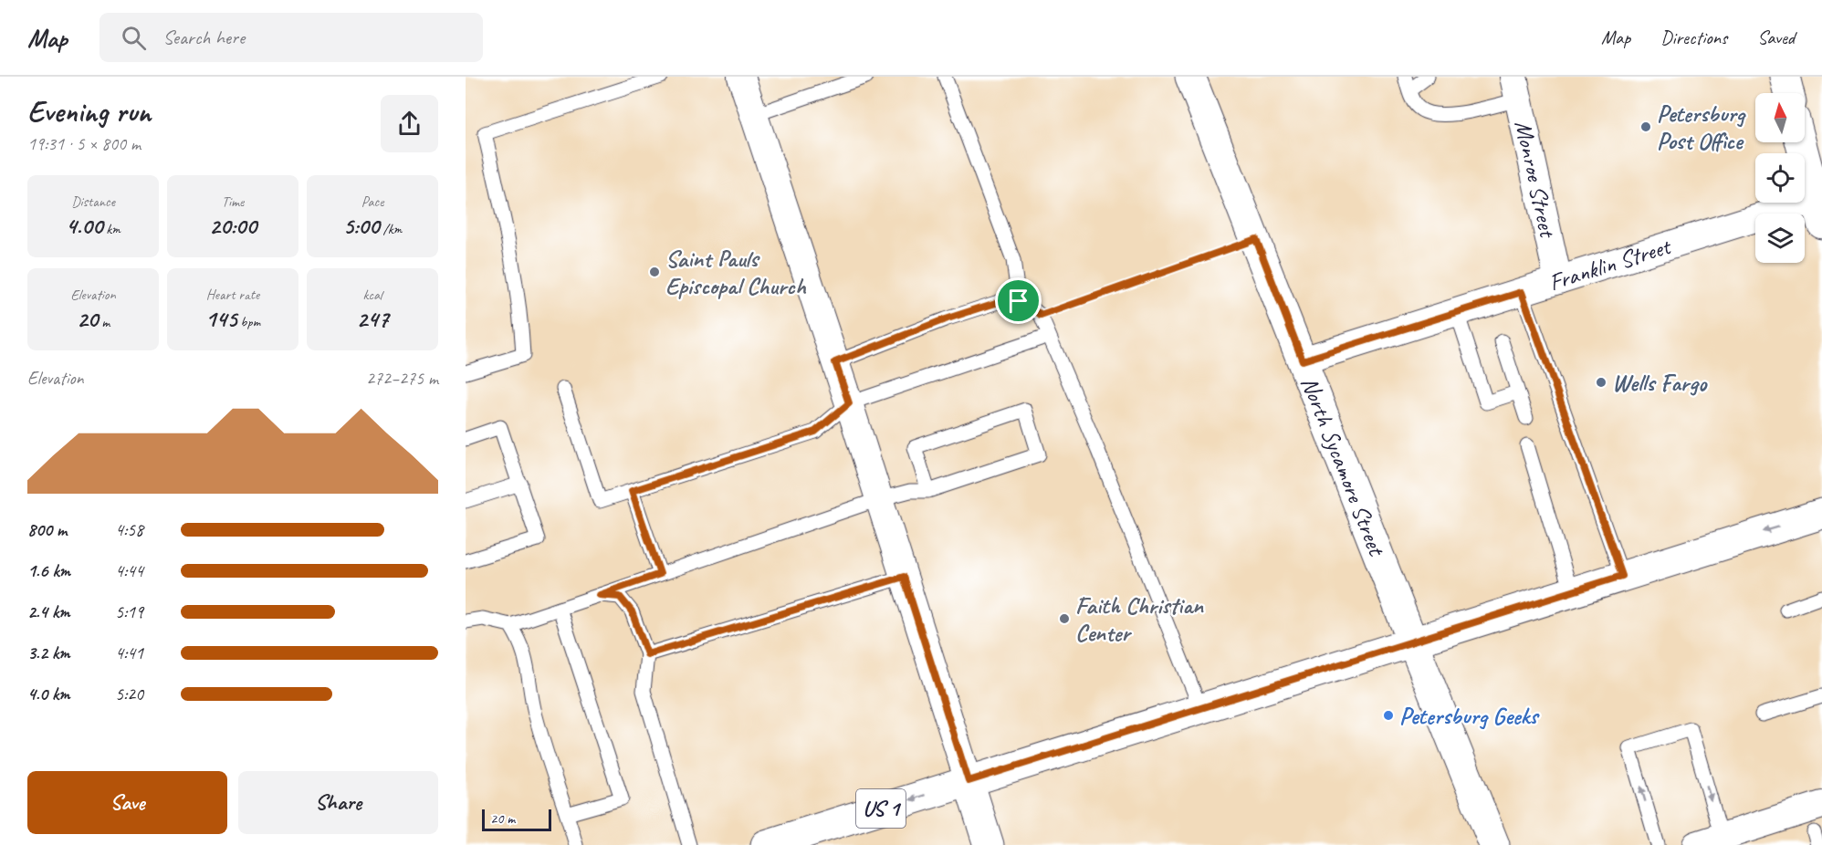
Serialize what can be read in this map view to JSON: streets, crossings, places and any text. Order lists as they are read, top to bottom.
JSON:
{
  "streets": {
    "main road": ["North Sycamore Street", "US 1"],
    "street": ["Monroe Street", "Franklin Street"]
  },
  "crossings": [
    ["Monroe Street", "Franklin Street"],
    ["Franklin Street", "North Sycamore Street"],
    ["North Sycamore Street", "US 1"]
  ],
  "places": [
    "Petersburg Post Office",
    "Saint Pauls Episcopal Church",
    "Wells Fargo",
    "Faith Christian Center",
    "Petersburg Geeks"
  ],
  "scale_bar": "20 m",
  "north": "top",
  "page": {
    "header": "Map",
    "search": "Search here",
    "nav": ["Map", "Directions", "Saved"],
    "heading": ["Evening run", "19:31 · 5 × 800 m"],
    "stats": [
      ["Distance", "4.00 km"],
      ["Time", "20:00"],
      ["Pace", "5:00 /km"],
      ["Elevation", "20 m"],
      ["Heart rate", "145 bpm"],
      ["kcal", "247"]
    ],
    "chart": ["Elevation", "272–275 m"],
    "list": [
      {
        "name": "800 m",
        "note": "4:58"
      },
      {
        "name": "1.6 km",
        "note": "4:44"
      },
      {
        "name": "2.4 km",
        "note": "5:19"
      },
      {
        "name": "3.2 km",
        "note": "4:41"
      },
      {
        "name": "4.0 km",
        "note": "5:20"
      }
    ],
    "buttons": ["Save", "Share"],
    "scale": "20 m"
  }
}
